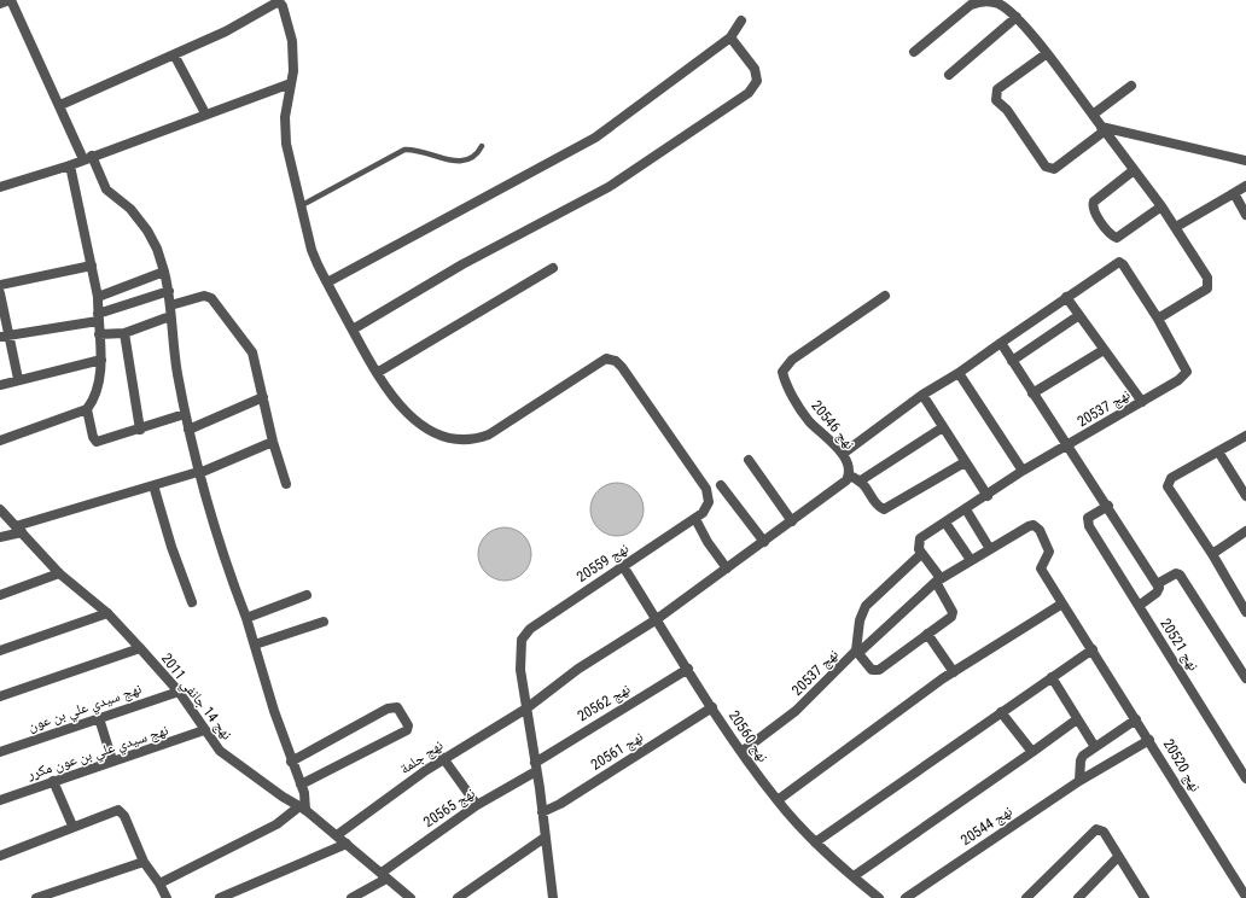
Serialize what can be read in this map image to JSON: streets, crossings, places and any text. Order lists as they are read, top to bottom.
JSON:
{
  "streets": {
    "street": [
      "نهج 20537",
      "نهج 20546",
      "نهج 20559",
      "نهج 20521",
      "نهج 14 جانفي 2011",
      "نهج 20562",
      "نهج سيدي علي بن عون",
      "نهج 20560",
      "نهج 20561",
      "نهج سيدي علي بن عون مكرر",
      "نهج جلمة",
      "نهج 20520",
      "نهج 20565",
      "نهج 20544"
    ]
  },
  "crossings": [
    ["نهج 20537", "نهج 20560"],
    ["نهج 20559", "نهج 20560"],
    ["نهج 20559", "نهج جلمة"],
    ["نهج 14 جانفي 2011", "نهج سيدي علي بن عون"],
    ["نهج 14 جانفي 2011", "نهج سيدي علي بن عون مكرر"],
    ["نهج 14 جانفي 2011", "نهج جلمة"],
    ["نهج 14 جانفي 2011", "نهج 20565"],
    ["نهج 20562", "نهج 20560"],
    ["نهج 20562", "نهج 20565"],
    ["نهج 20560", "نهج 20561"],
    ["نهج 20560", "نهج جلمة"],
    ["نهج 20520", "نهج 20544"]
  ]
}
